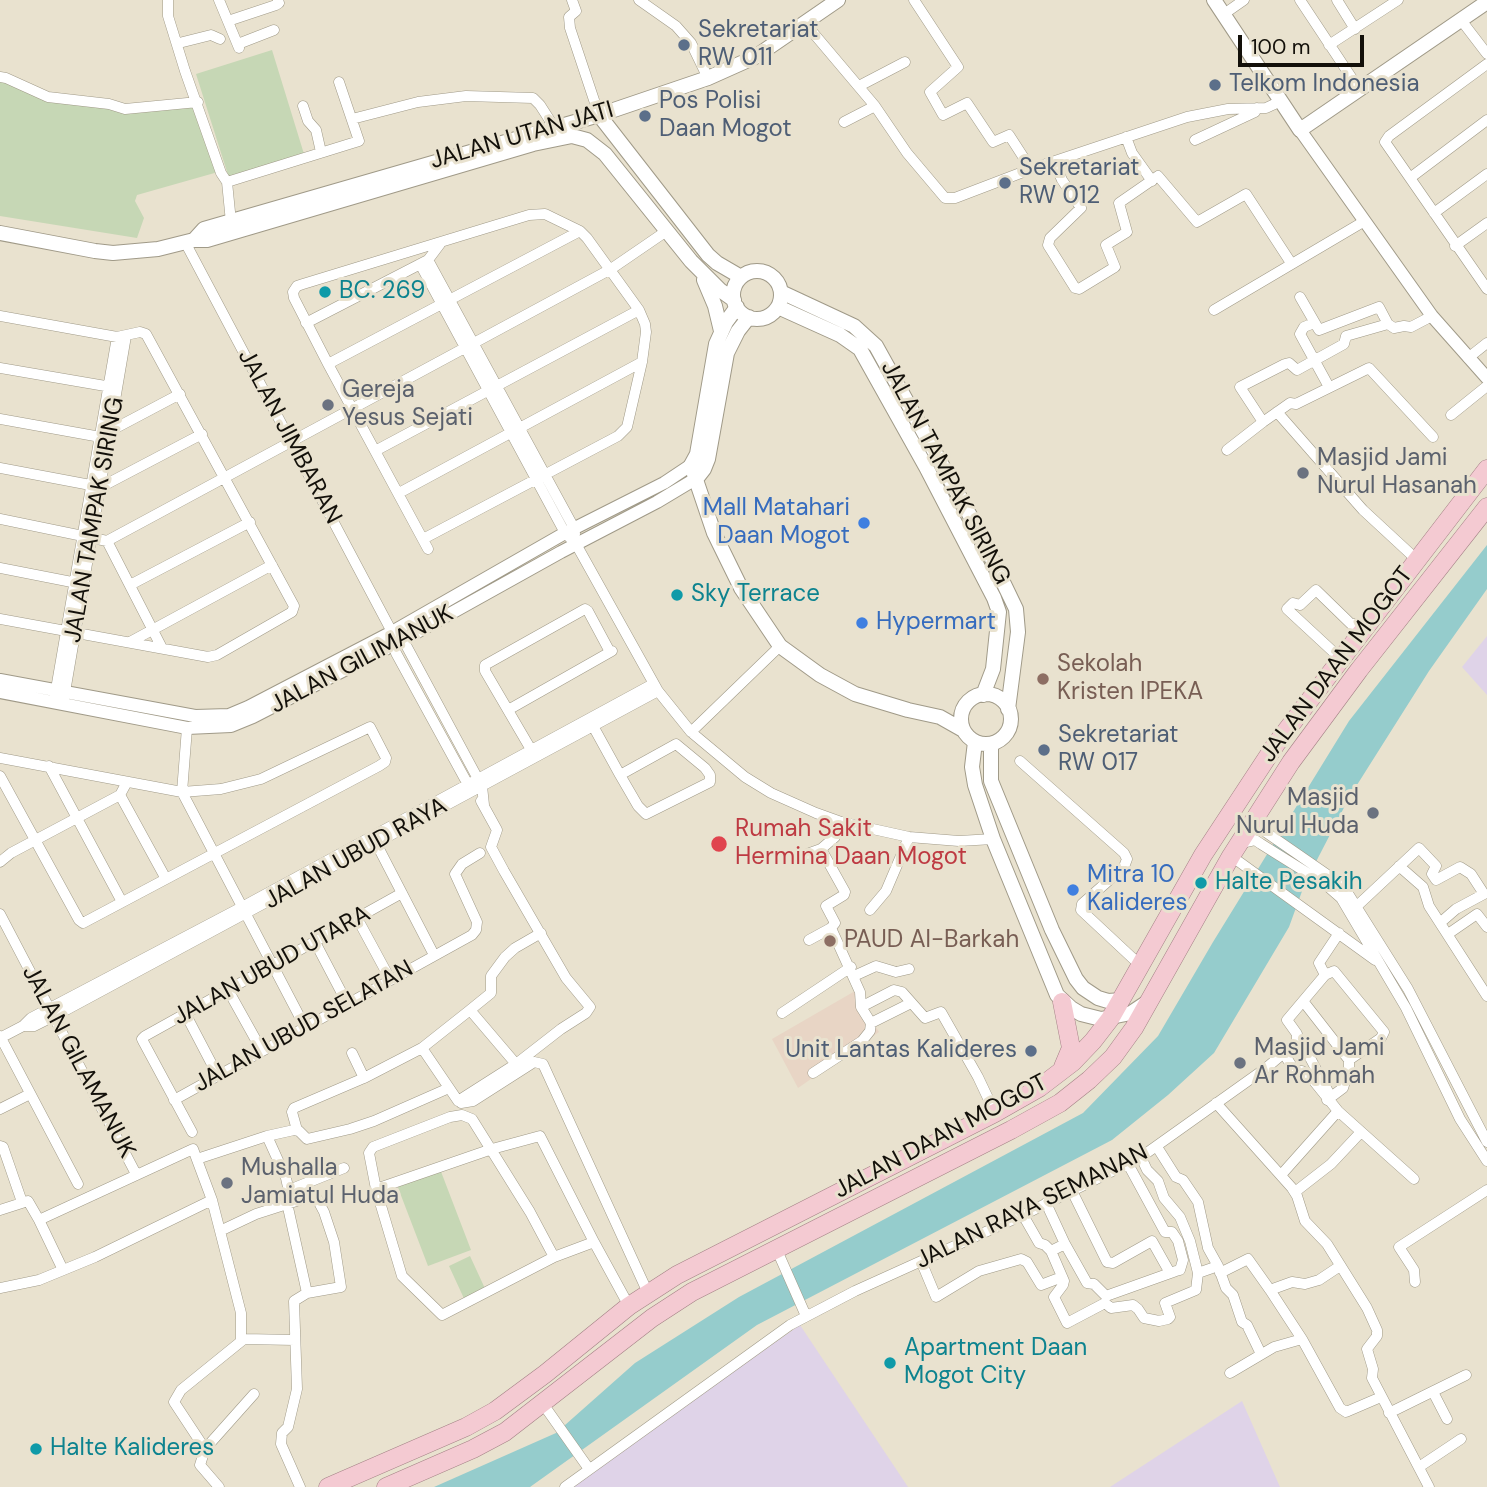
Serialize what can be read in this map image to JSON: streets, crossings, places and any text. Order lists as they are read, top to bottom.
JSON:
{
  "streets": {
    "highway": ["JALAN DAAN MOGOT"],
    "main road": ["JALAN UTAN JATI", "JALAN TAMPAK SIRING"],
    "street": [
      "JALAN JIMBARAN",
      "JALAN GILIMANUK",
      "JALAN UBUD RAYA",
      "JALAN UBUD UTARA",
      "JALAN UBUD SELATAN",
      "JALAN GILAMANUK",
      "JALAN RAYA SEMANAN"
    ]
  },
  "crossings": [
    ["JALAN UTAN JATI", "JALAN JIMBARAN"],
    ["JALAN JIMBARAN", "JALAN GILIMANUK"],
    ["JALAN JIMBARAN", "JALAN UBUD RAYA"],
    ["JALAN TAMPAK SIRING", "JALAN GILIMANUK"],
    ["JALAN UBUD RAYA", "JALAN GILAMANUK"],
    ["JALAN UBUD UTARA", "JALAN UBUD SELATAN"]
  ],
  "places": [
    "Sekretariat RW 011",
    "Telkom Indonesia",
    "Pos Polisi Daan Mogot",
    "Sekretariat RW 012",
    "BC. 269",
    "Gereja Yesus Sejati",
    "Masjid Jami Nurul Hasanah",
    "Mall Matahari Daan Mogot",
    "Sky Terrace",
    "Hypermart",
    "Sekolah Kristen IPEKA",
    "Sekretariat RW 017",
    "Masjid Nurul Huda",
    "Rumah Sakit Hermina Daan Mogot",
    "Halte Pesakih",
    "Mitra 10 Kalideres",
    "PAUD Al-Barkah",
    "Unit Lantas Kalideres",
    "Masjid Jami Ar Rohmah",
    "Mushalla Jamiatul Huda",
    "Apartment Daan Mogot City",
    "Halte Kalideres"
  ],
  "scale_bar": "100 m"
}
